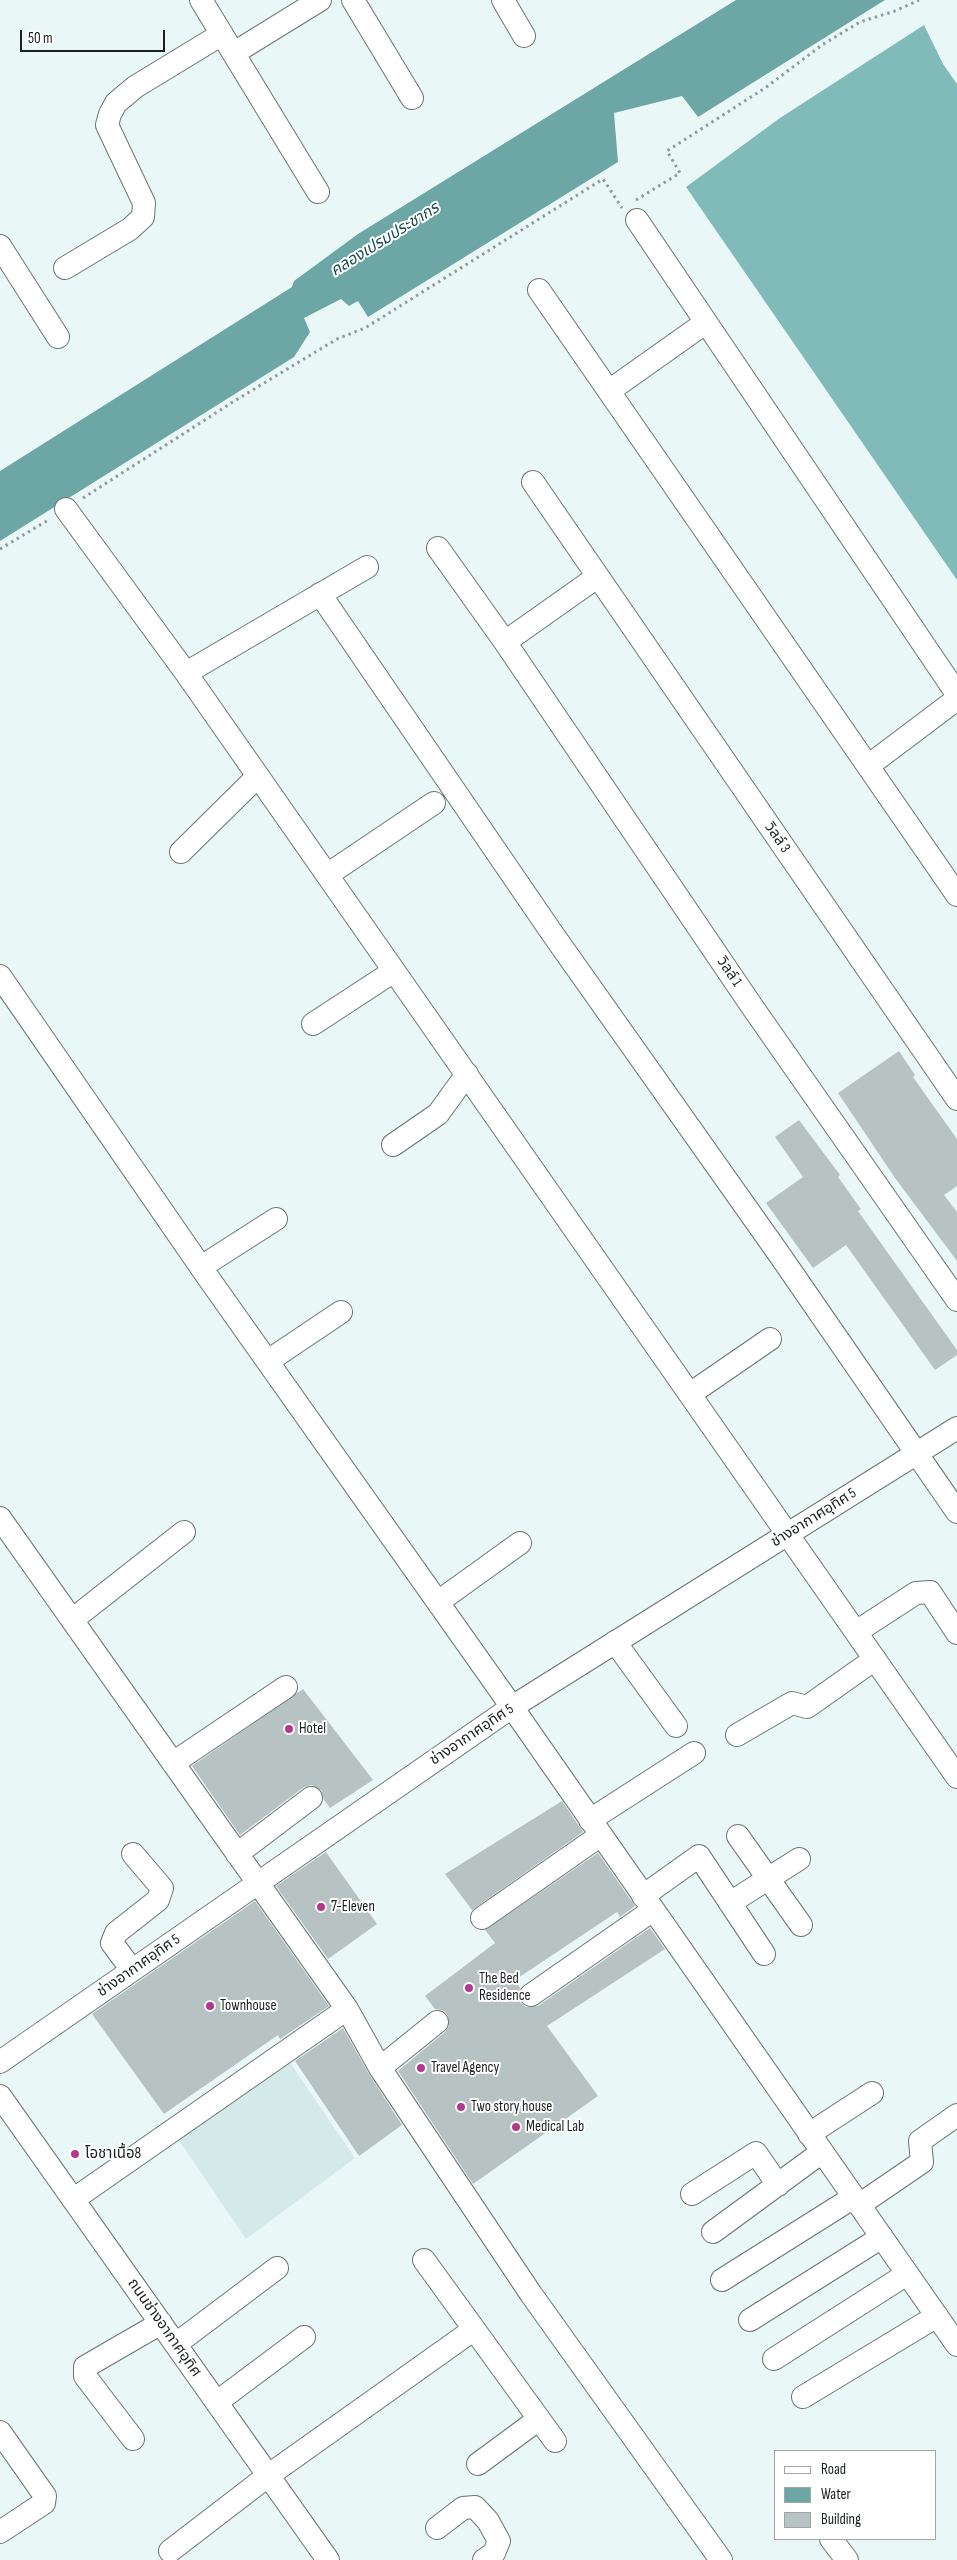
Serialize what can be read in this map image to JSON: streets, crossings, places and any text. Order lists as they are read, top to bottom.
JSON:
{
  "streets": {
    "street": [
      "วิลล์ 3",
      "วิลล์ 1",
      "ช่างอากาศอุทิศ 5",
      "ถนนช่างอากาศอุทิศ"
    ]
  },
  "water": ["คลองเปรมประชากร"],
  "places": [
    "Hotel",
    "7-Eleven",
    "The Bed Residence",
    "Townhouse",
    "Travel Agency",
    "Two story house",
    "Medical Lab",
    "โอชาเนื้อ8"
  ],
  "legend": ["Road", "Water", "Building"],
  "scale_bar": "50 m"
}
